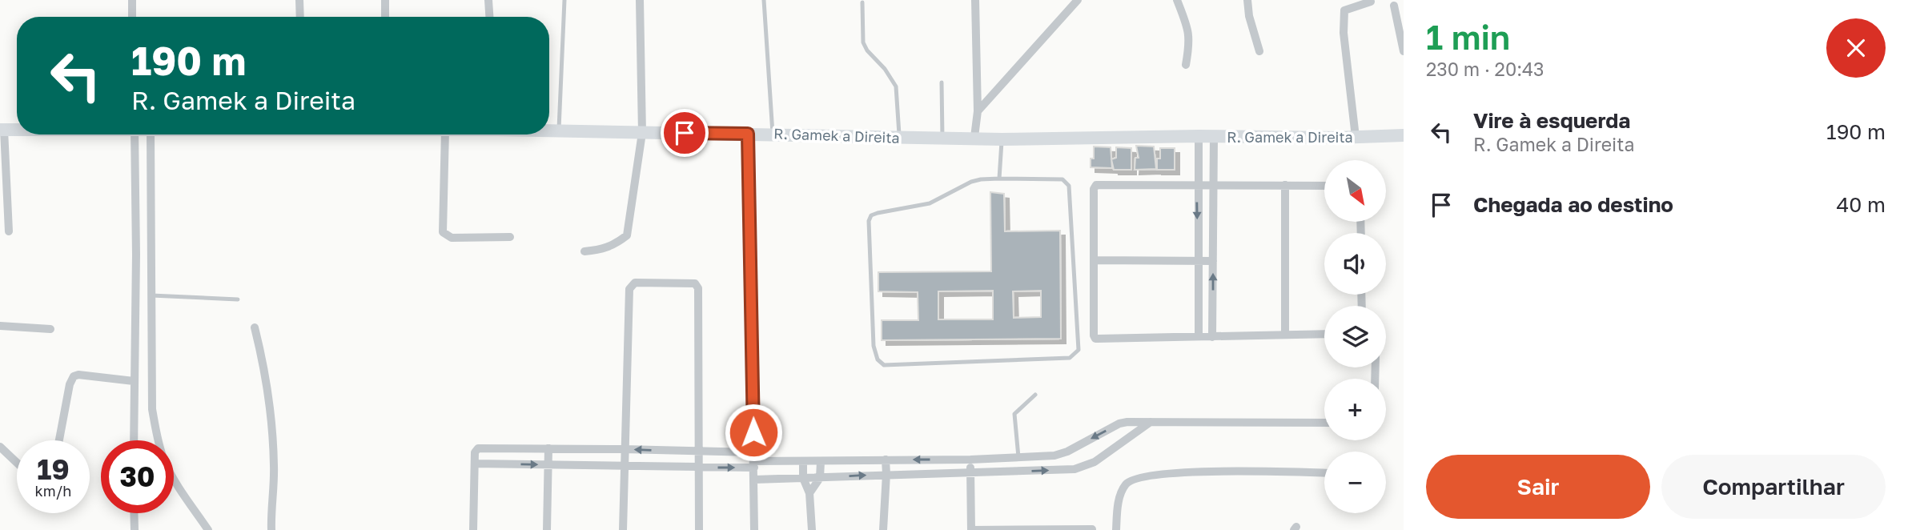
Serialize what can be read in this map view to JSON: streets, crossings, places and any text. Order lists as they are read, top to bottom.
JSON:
{
  "streets": {
    "main road": ["R. Gamek a Direita"]
  },
  "north": "bottom right",
  "page": {
    "heading": ["1 min", "230 m · 20:43"],
    "turn": ["190 m", "R. Gamek a Direita"],
    "list": [
      {
        "name": "Vire à esquerda",
        "note": "R. Gamek a Direita",
        "value": "190 m"
      },
      {
        "name": "Chegada ao destino",
        "value": "40 m"
      }
    ],
    "map_buttons": ["+", "−"],
    "speed": "19 km/h",
    "limit": "30",
    "buttons": ["Sair", "Compartilhar"]
  }
}
